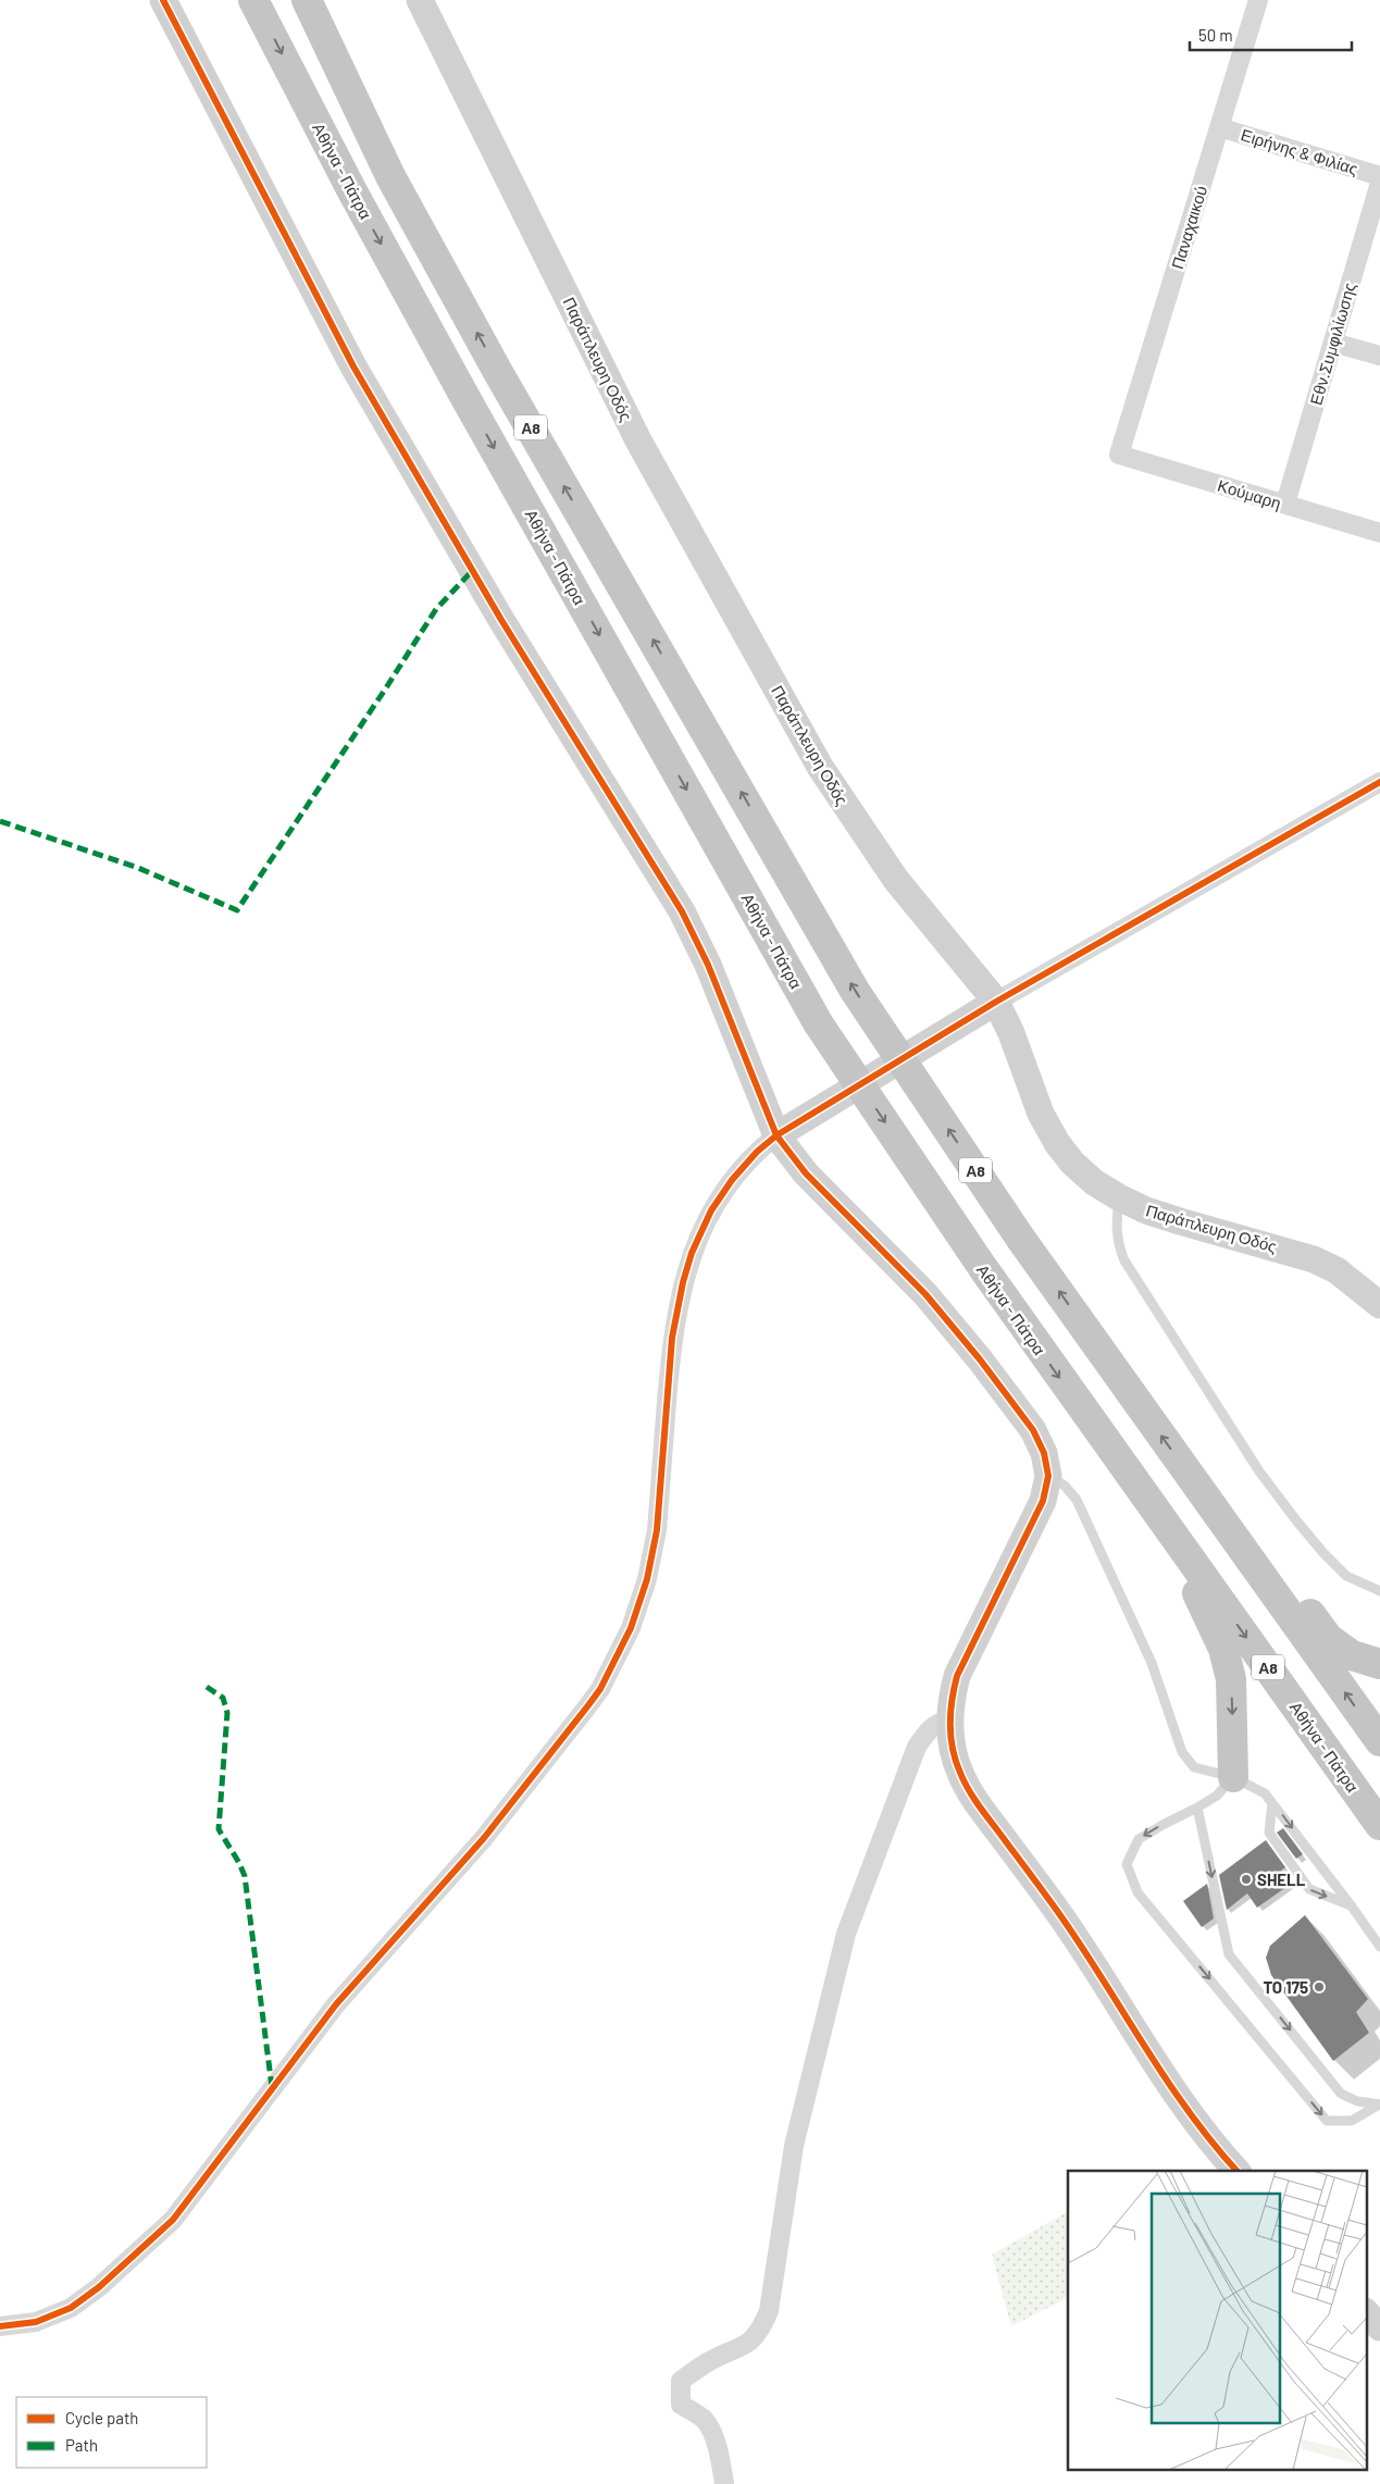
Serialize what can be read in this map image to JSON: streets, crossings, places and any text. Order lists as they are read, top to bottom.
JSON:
{
  "streets": {
    "highway": ["Αθήνα - Πάτρα", "Α8"],
    "street": [
      "Ειρήνης & Φιλίας",
      "Παναχαικού",
      "Εθν.Συμφιλίωσης",
      "Παράπλευρη Οδός",
      "Κούμαρη"
    ]
  },
  "crossings": [
    ["Ειρήνης & Φιλίας", "Παναχαικού"],
    ["Παναχαικού", "Κούμαρη"],
    ["Εθν.Συμφιλίωσης", "Κούμαρη"]
  ],
  "places": ["SHELL", "TO 175"],
  "legend": ["Cycle path", "Path"],
  "scale_bar": "50 m"
}
